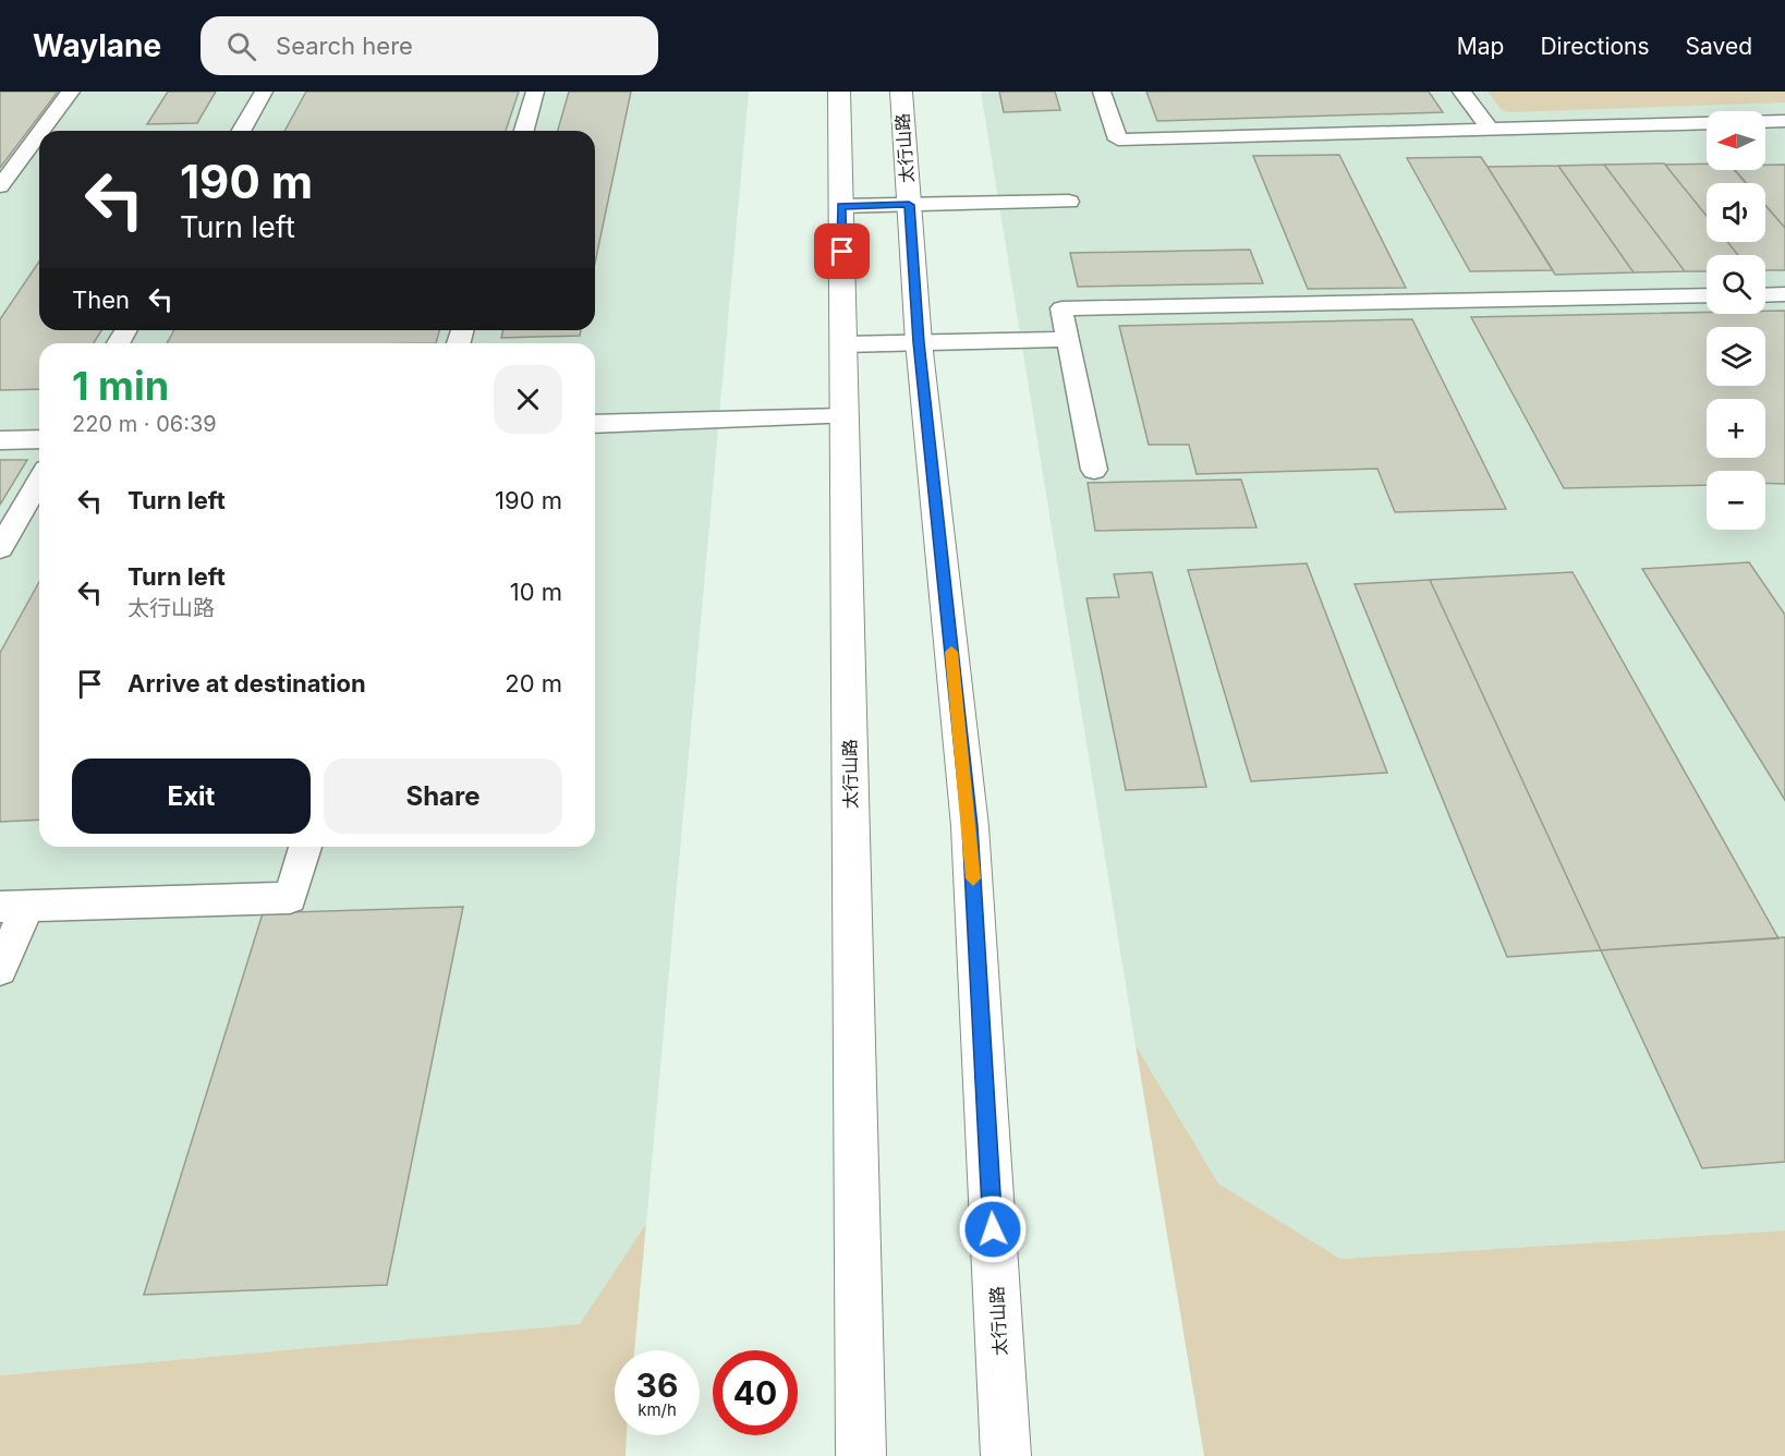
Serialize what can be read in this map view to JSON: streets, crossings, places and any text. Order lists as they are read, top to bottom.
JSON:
{
  "streets": {
    "street": ["太行山路"]
  },
  "north": "left",
  "page": {
    "header": "Waylane",
    "search": "Search here",
    "nav": ["Map", "Directions", "Saved"],
    "map_buttons": ["+", "−"],
    "turn": ["190 m", "Turn left"],
    "then": "Then",
    "heading": ["1 min", "220 m · 06:39"],
    "list": [
      {
        "name": "Turn left",
        "value": "190 m"
      },
      {
        "name": "Turn left",
        "note": "太行山路",
        "value": "10 m"
      },
      {
        "name": "Arrive at destination",
        "value": "20 m"
      }
    ],
    "buttons": ["Exit", "Share"],
    "speed": "36 km/h",
    "limit": "40"
  }
}
